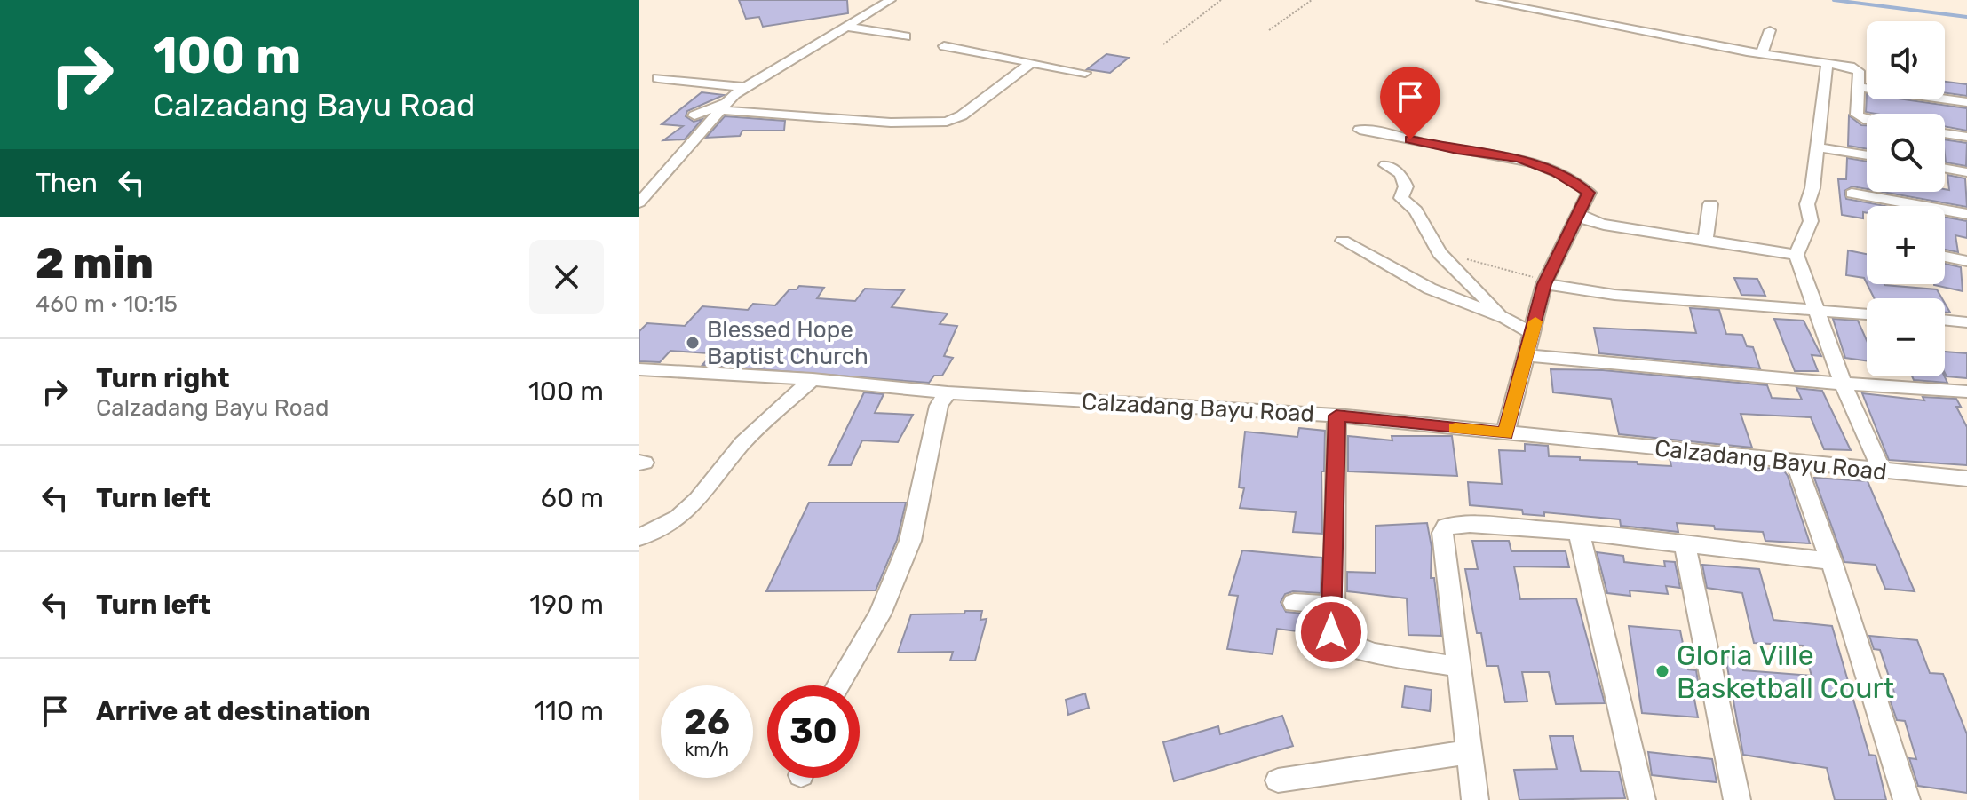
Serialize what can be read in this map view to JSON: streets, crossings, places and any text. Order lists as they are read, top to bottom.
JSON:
{
  "streets": {
    "street": ["Calzadang Bayu Road"]
  },
  "places": ["Blessed Hope Baptist Church", "Gloria Ville Basketball Court"],
  "page": {
    "turn": ["100 m", "Calzadang Bayu Road"],
    "map_buttons": ["+", "−"],
    "then": "Then",
    "heading": ["2 min", "460 m · 10:15"],
    "list": [
      {
        "name": "Turn right",
        "note": "Calzadang Bayu Road",
        "value": "100 m"
      },
      {
        "name": "Turn left",
        "value": "60 m"
      },
      {
        "name": "Turn left",
        "value": "190 m"
      },
      {
        "name": "Arrive at destination",
        "value": "110 m"
      }
    ],
    "speed": "26 km/h",
    "limit": "30"
  }
}
